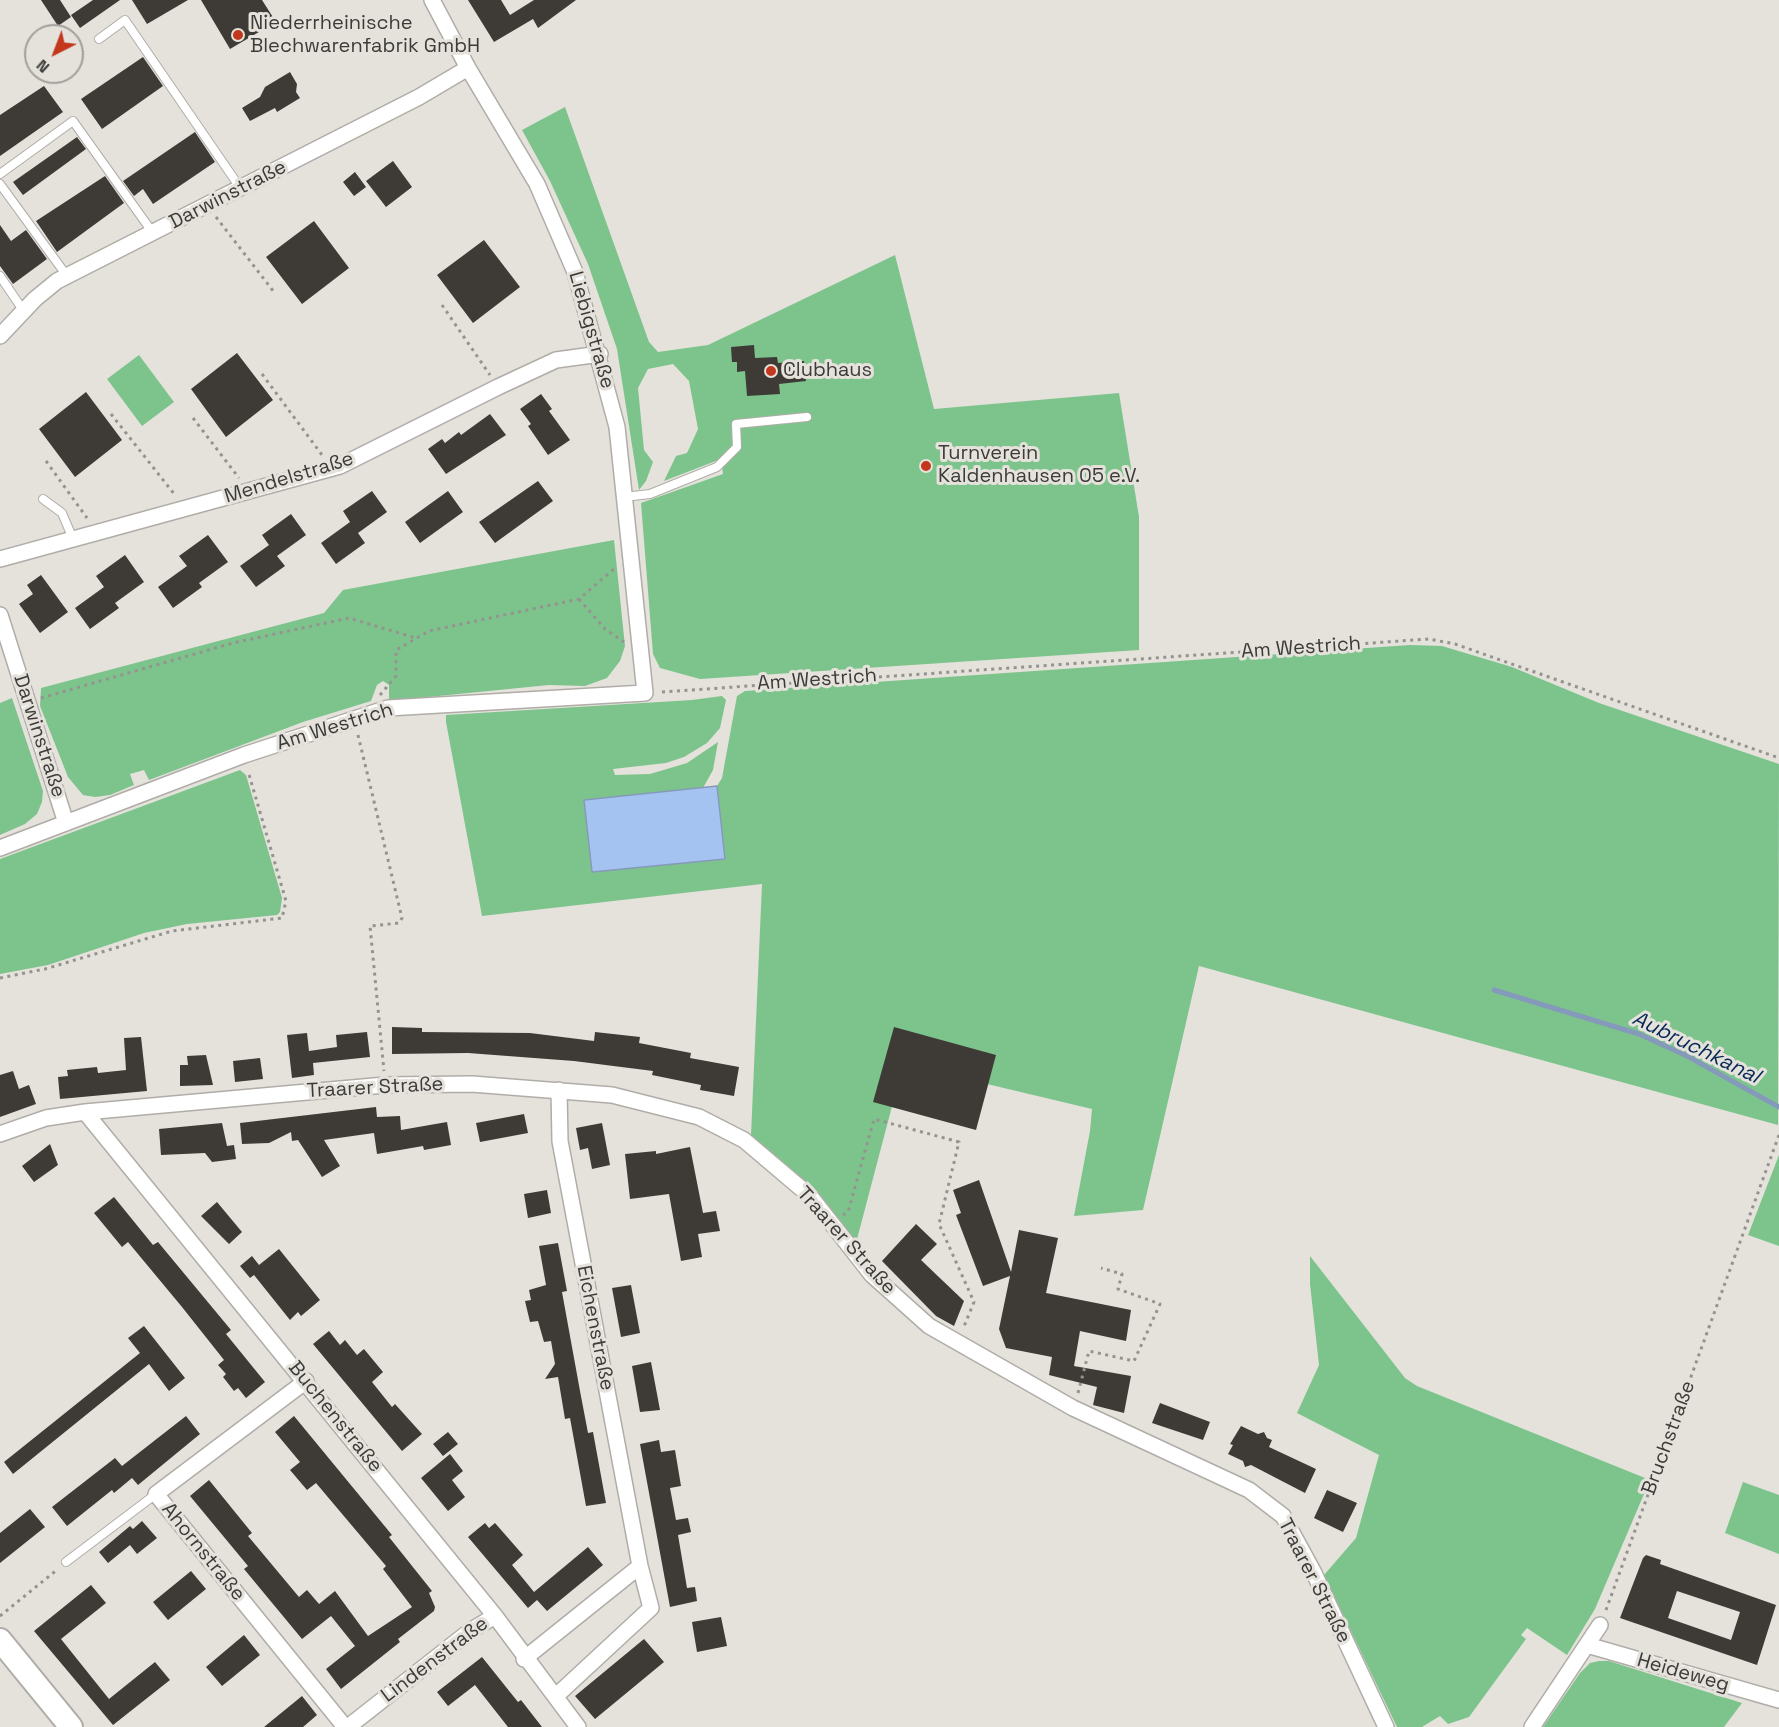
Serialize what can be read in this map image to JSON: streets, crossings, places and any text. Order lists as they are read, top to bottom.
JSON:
{
  "streets": {
    "street": [
      "Darwinstraße",
      "Liebigstraße",
      "Mendelstraße",
      "Am Westrich",
      "Traarer Straße",
      "Eichenstraße",
      "Buchenstraße",
      "Ahornstraße",
      "Lindenstraße",
      "Heideweg"
    ],
    "path": ["Bruchstraße"]
  },
  "crossings": [
    ["Darwinstraße", "Liebigstraße"],
    ["Darwinstraße", "Am Westrich"],
    ["Liebigstraße", "Mendelstraße"],
    ["Liebigstraße", "Am Westrich"],
    ["Traarer Straße", "Eichenstraße"],
    ["Traarer Straße", "Buchenstraße"],
    ["Eichenstraße", "Buchenstraße"],
    ["Buchenstraße", "Ahornstraße"],
    ["Buchenstraße", "Lindenstraße"],
    ["Ahornstraße", "Lindenstraße"]
  ],
  "water": ["Aubruchkanal"],
  "places": ["Niederrheinische Blechwarenfabrik GmbH", "Clubhaus", "Turnverein Kaldenhausen 05 e.V."],
  "north": "bottom left"
}
